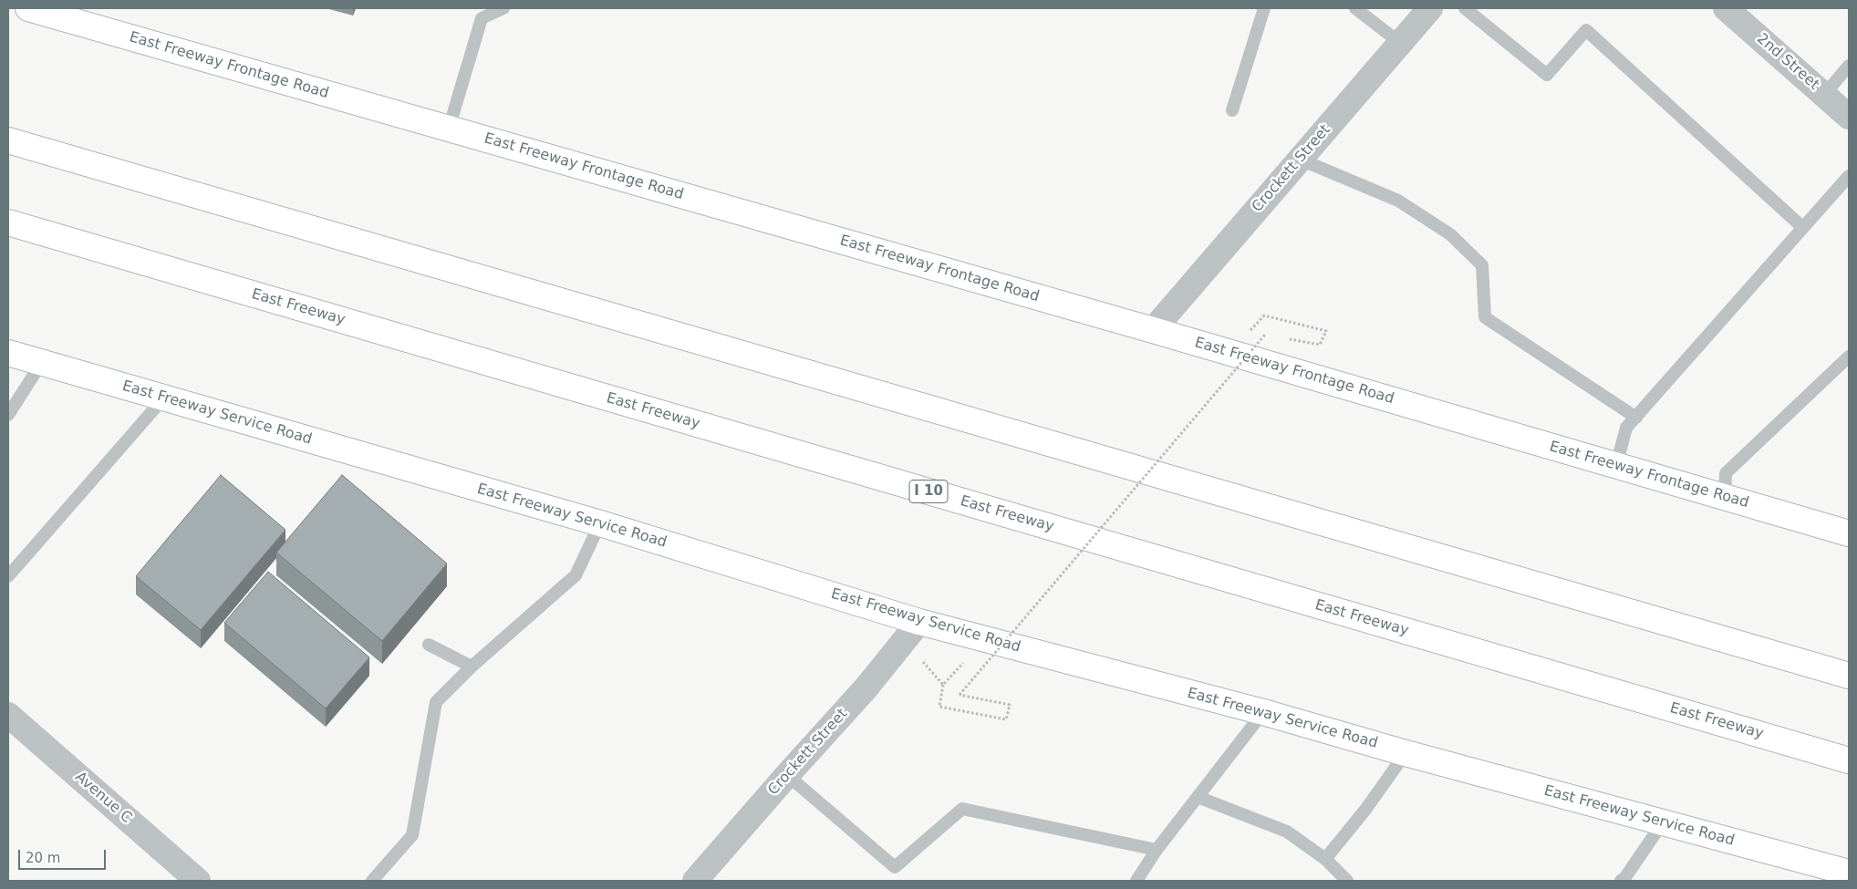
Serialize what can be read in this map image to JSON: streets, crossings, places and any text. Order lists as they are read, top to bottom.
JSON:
{
  "streets": {
    "main road": [
      "East Freeway Frontage Road",
      "East Freeway",
      "East Freeway Service Road",
      "I 10"
    ],
    "street": ["2nd Street", "Crockett Street", "Avenue C"]
  },
  "crossings": [
    ["East Freeway Frontage Road", "Crockett Street"],
    ["Crockett Street", "East Freeway Service Road"]
  ],
  "scale_bar": "20 m"
}
